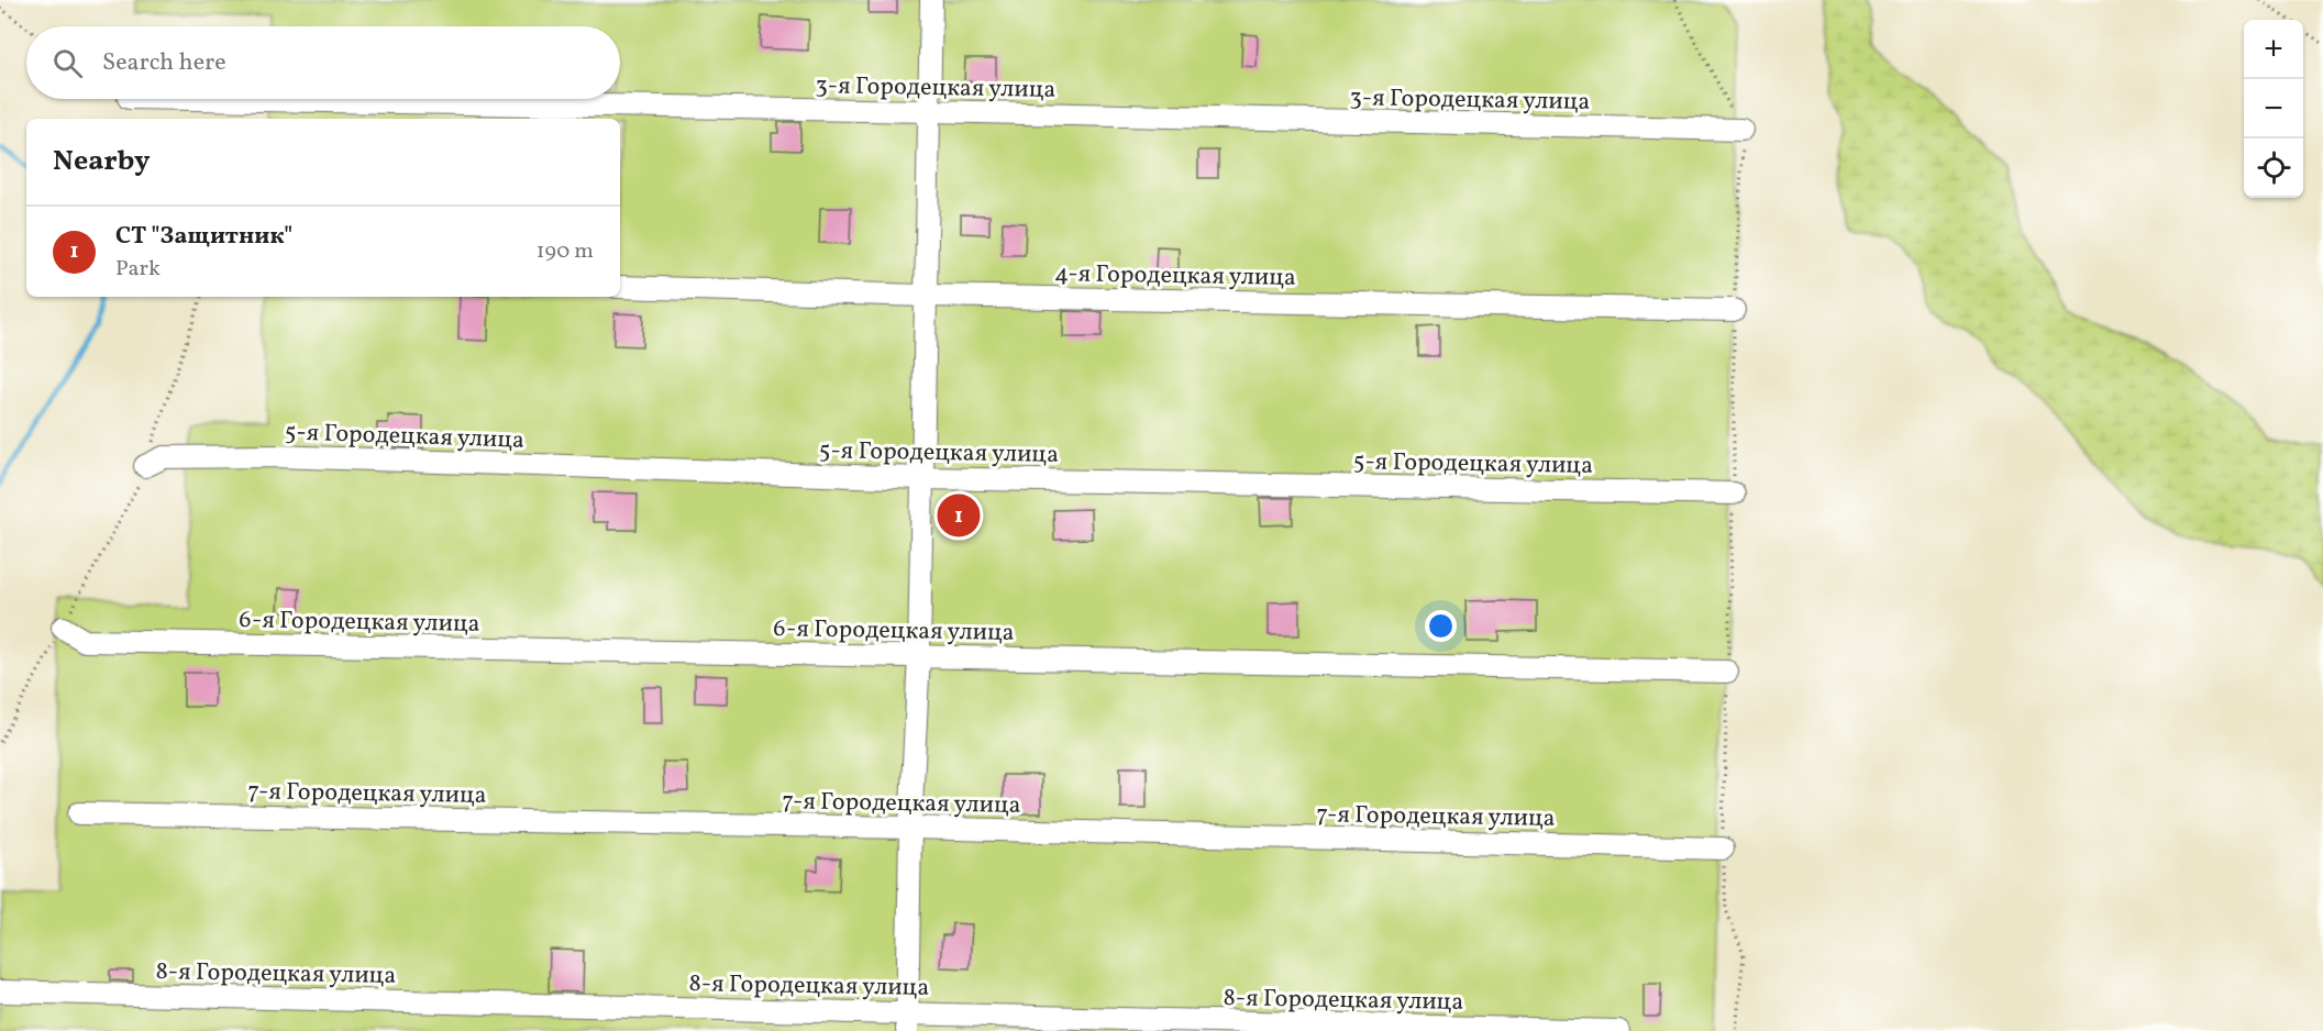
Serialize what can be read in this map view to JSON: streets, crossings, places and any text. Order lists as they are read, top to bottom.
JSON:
{
  "streets": {
    "street": [
      "3-я Городецкая улица",
      "4-я Городецкая улица",
      "5-я Городецкая улица",
      "6-я Городецкая улица",
      "7-я Городецкая улица",
      "8-я Городецкая улица"
    ]
  },
  "page": {
    "map_buttons": ["+", "−"],
    "search": "Search here",
    "heading": "Nearby",
    "list": [
      {
        "mark": "1",
        "name": "СТ \"Защитник\"",
        "note": "Park",
        "value": "190 m"
      }
    ],
    "pins": "1"
  }
}
